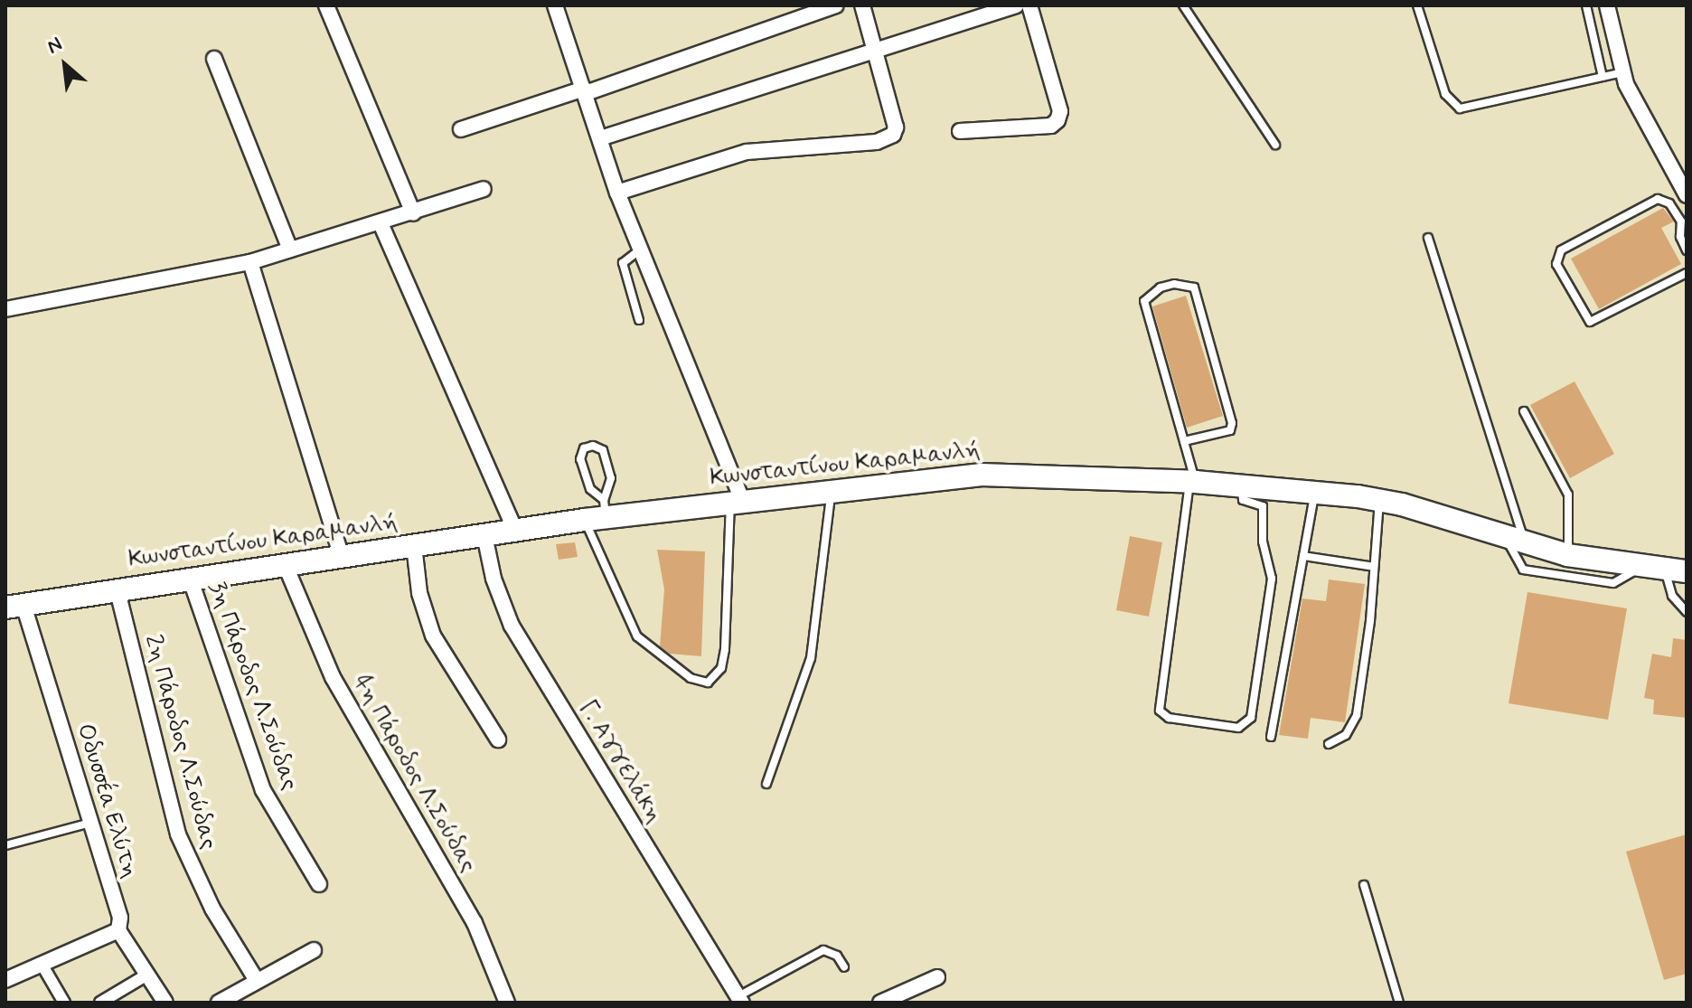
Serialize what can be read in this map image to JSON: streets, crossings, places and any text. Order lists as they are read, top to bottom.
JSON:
{
  "streets": {
    "main road": ["Κωνσταντίνου Καραμανλή"],
    "street": [
      "3η Πάροδος Λ.Σούδας",
      "2η Πάροδος Λ.Σούδας",
      "Γ. Αγγελάκη",
      "4η Πάροδος Λ.Σούδας",
      "Οδυσσέα Ελύτη"
    ]
  },
  "crossings": [
    ["Κωνσταντίνου Καραμανλή", "3η Πάροδος Λ.Σούδας"],
    ["Κωνσταντίνου Καραμανλή", "2η Πάροδος Λ.Σούδας"],
    ["Κωνσταντίνου Καραμανλή", "Γ. Αγγελάκη"],
    ["Κωνσταντίνου Καραμανλή", "4η Πάροδος Λ.Σούδας"],
    ["Κωνσταντίνου Καραμανλή", "Οδυσσέα Ελύτη"]
  ],
  "north": "top left"
}
